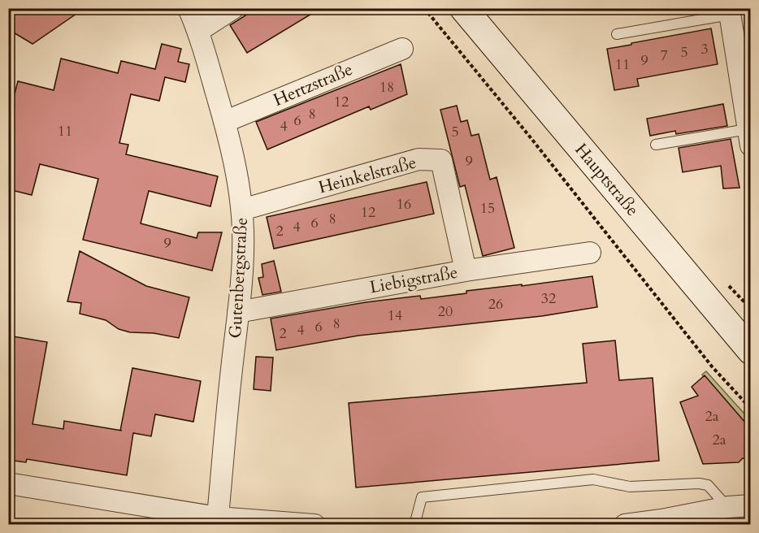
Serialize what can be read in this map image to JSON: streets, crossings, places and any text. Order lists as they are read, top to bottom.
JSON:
{
  "streets": {
    "street": [
      "Hertzstraße",
      "Heinkelstraße",
      "Hauptstraße",
      "Gutenbergstraße",
      "Liebigstraße"
    ]
  },
  "crossings": [
    ["Hertzstraße", "Gutenbergstraße"],
    ["Heinkelstraße", "Gutenbergstraße"],
    ["Heinkelstraße", "Liebigstraße"],
    ["Gutenbergstraße", "Liebigstraße"]
  ],
  "house_numbers": [
    "3",
    "5",
    "7",
    "9",
    "11",
    "18",
    "12",
    "8",
    "6",
    "4",
    "11",
    "5",
    "9",
    "16",
    "15",
    "12",
    "8",
    "6",
    "4",
    "2",
    "9",
    "32",
    "26",
    "20",
    "14",
    "8",
    "6",
    "4",
    "2",
    "2a",
    "2a"
  ]
}
